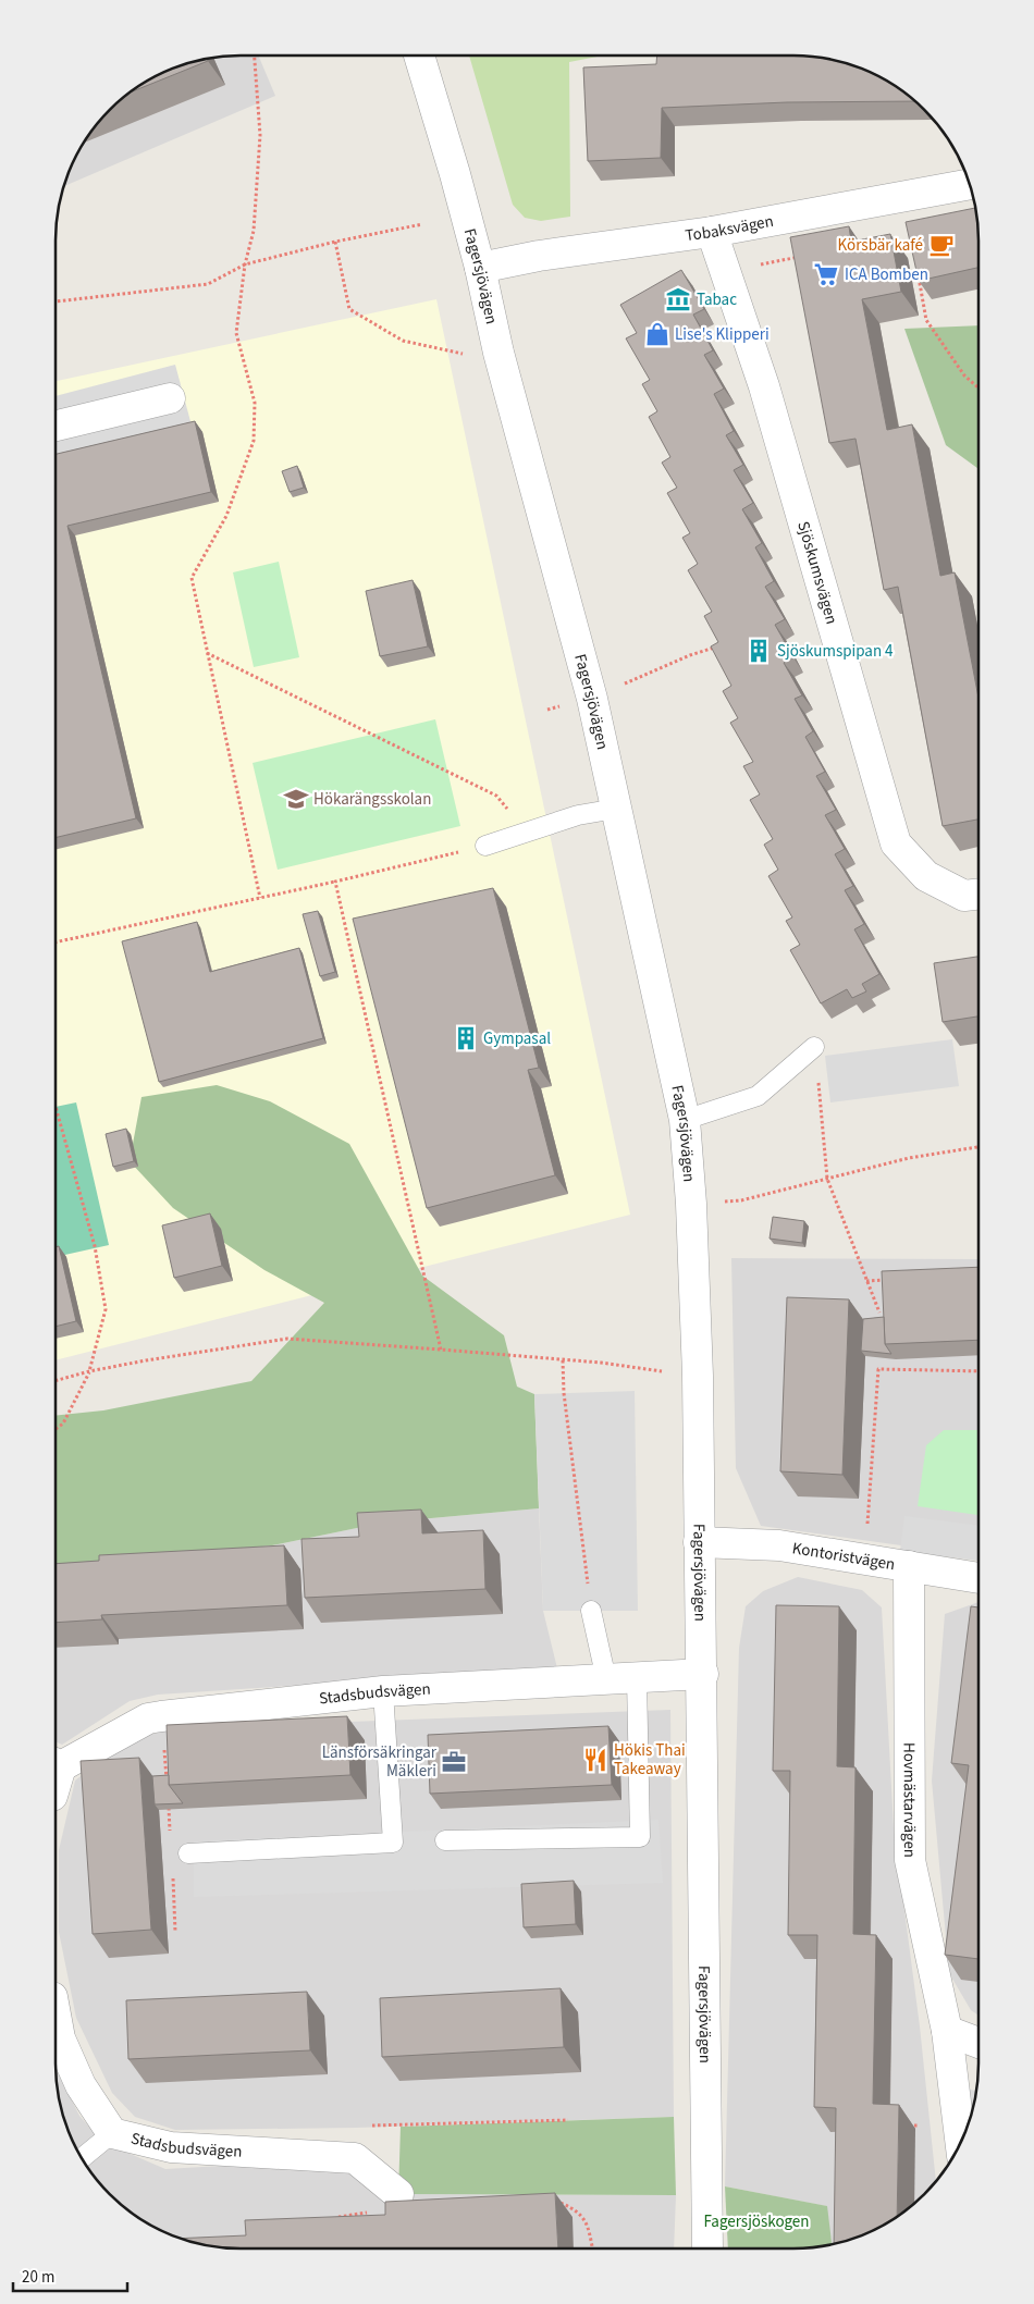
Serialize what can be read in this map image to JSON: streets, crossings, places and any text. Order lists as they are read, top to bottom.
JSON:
{
  "streets": {
    "street": [
      "Tobaksvägen",
      "Fagersjövägen",
      "Sjöskumsvägen",
      "Kontoristvägen",
      "Stadsbudsvägen",
      "Hovmästarvägen"
    ]
  },
  "crossings": [
    ["Tobaksvägen", "Fagersjövägen"],
    ["Tobaksvägen", "Sjöskumsvägen"],
    ["Fagersjövägen", "Kontoristvägen"],
    ["Fagersjövägen", "Stadsbudsvägen"],
    ["Kontoristvägen", "Hovmästarvägen"]
  ],
  "parks": ["Fagersjöskogen"],
  "places": {
    "cafe": ["Körsbär kafé"],
    "supermarket": ["ICA Bomben"],
    "museum": ["Tabac"],
    "shop": ["Lise's Klipperi"],
    "building": ["Sjöskumspipan 4", "Gympasal"],
    "school or university": ["Hökarängsskolan"],
    "restaurant": ["Hökis Thai Takeaway"],
    "office": ["Länsförsäkringar Mäkleri"]
  },
  "scale_bar": "20 m"
}
